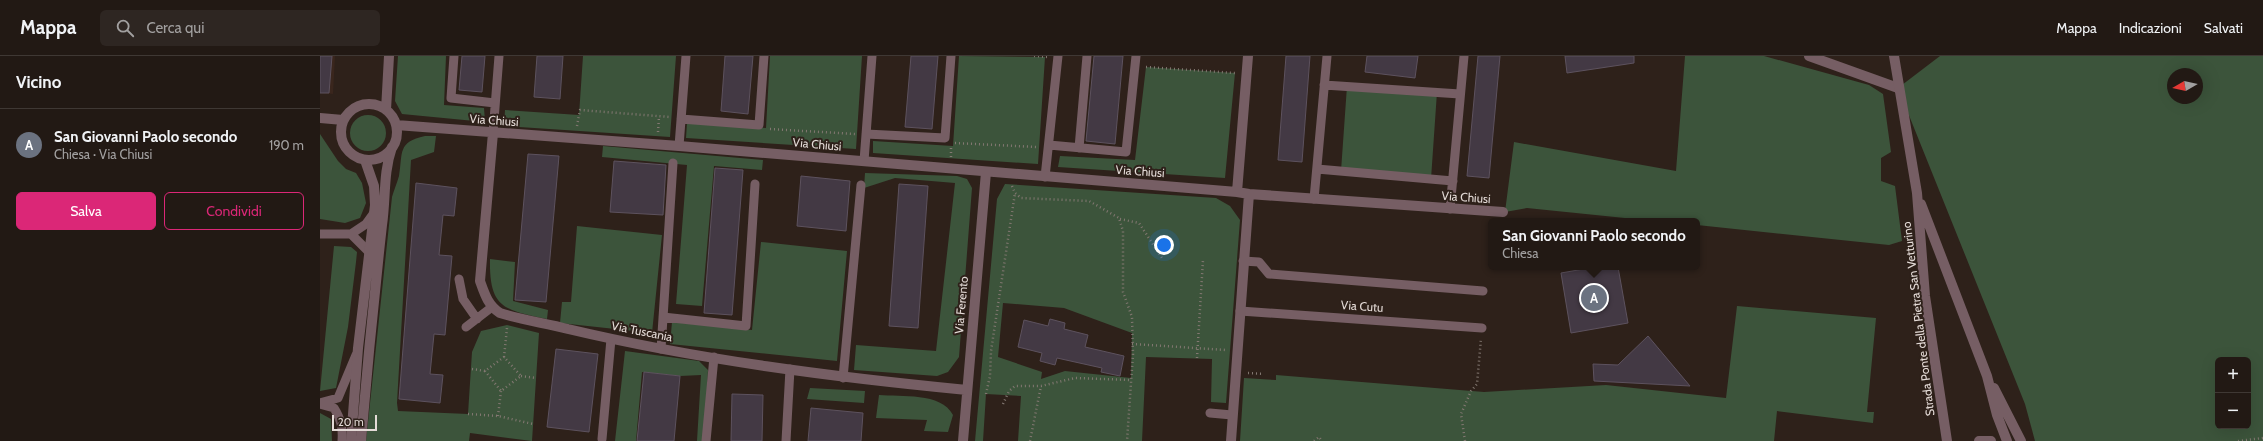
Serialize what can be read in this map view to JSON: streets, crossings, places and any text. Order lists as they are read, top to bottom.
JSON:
{
  "streets": {
    "street": [
      "Via Chiusi",
      "Via Ferento",
      "Strada Ponte della Pietra San Vetturino",
      "Via Tuscania"
    ],
    "lane": ["Via Cutu"]
  },
  "crossings": [
    ["Via Chiusi", "Via Ferento"],
    ["Via Ferento", "Via Tuscania"]
  ],
  "scale_bar": "20 m",
  "north": "left",
  "page": {
    "header": "Mappa",
    "search": "Cerca qui",
    "nav": ["Mappa", "Indicazioni", "Salvati"],
    "heading": "Vicino",
    "list": [
      {
        "mark": "A",
        "name": "San Giovanni Paolo secondo",
        "note": "Chiesa · Via Chiusi",
        "value": "190 m"
      }
    ],
    "buttons": ["Salva", "Condividi"],
    "popup": ["San Giovanni Paolo secondo", "Chiesa"],
    "pins": "A",
    "map_buttons": ["+", "−"],
    "scale": "20 m"
  }
}
